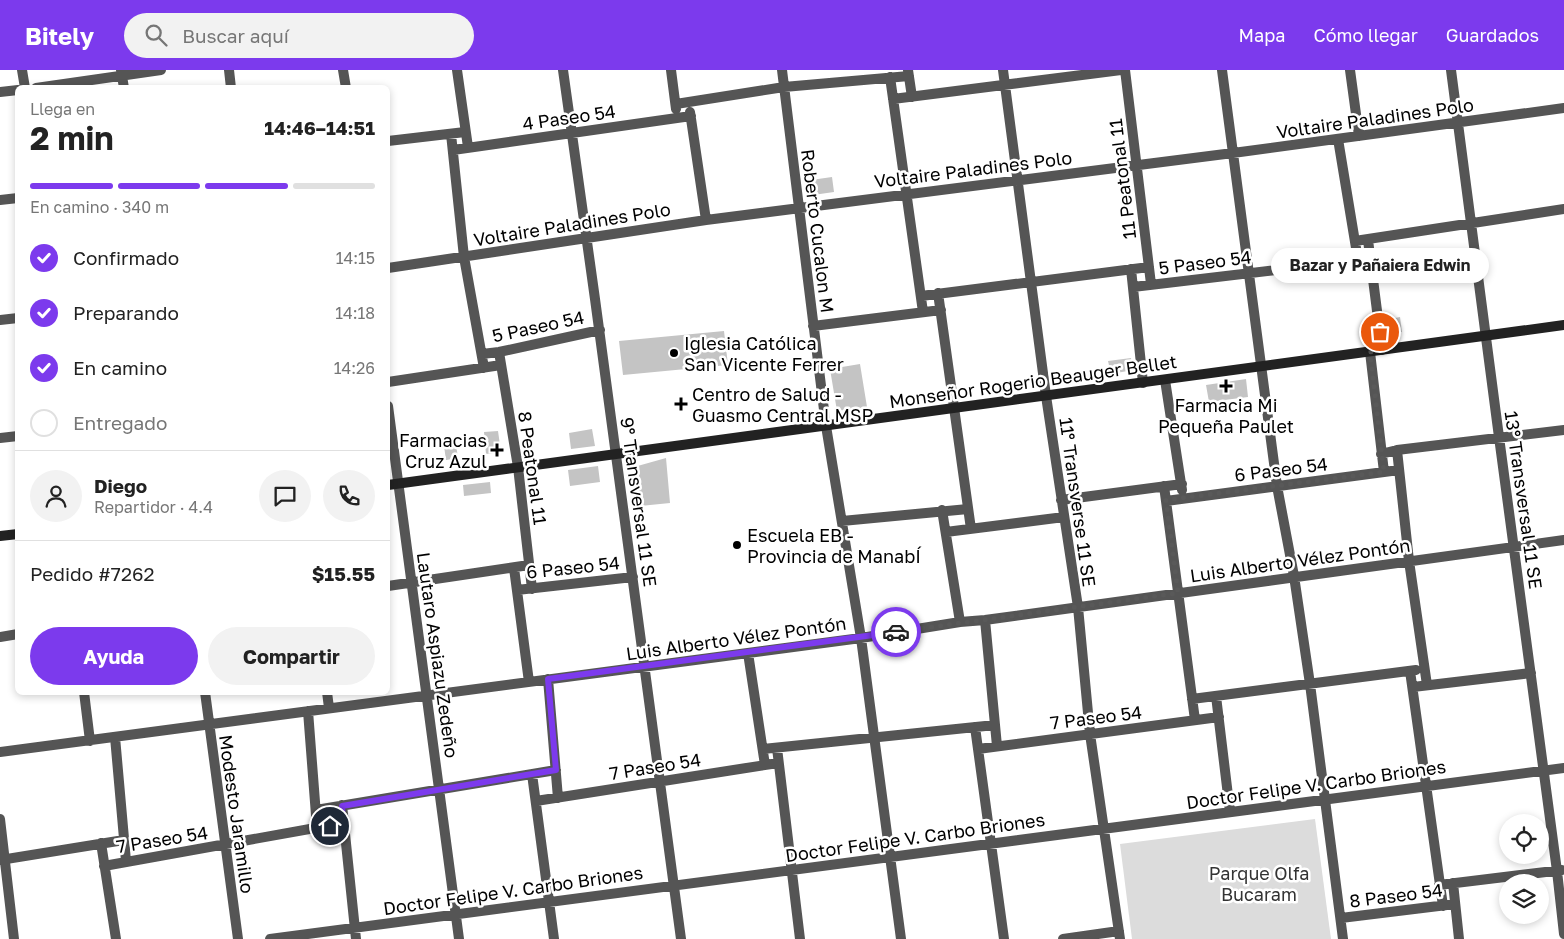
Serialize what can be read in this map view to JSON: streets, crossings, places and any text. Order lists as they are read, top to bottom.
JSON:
{
  "streets": {
    "street": [
      "4 Paseo 54",
      "Voltaire Paladines Polo",
      "11 Peatonal 11",
      "Roberto Cucalon M",
      "5 Paseo 54",
      "Monseñor Rogerio Beauger Bellet",
      "8 Peatonal 11",
      "6 Paseo 54",
      "13° Transversal 11 SE",
      "9° Transversal 11 SE",
      "11° Transverse 11 SE",
      "Luis Alberto Vélez Pontón",
      "Lautaro Aspiazu Zedeño",
      "7 Paseo 54",
      "Doctor Felipe V. Carbo Briones",
      "Modesto Jaramillo",
      "8 Paseo 54"
    ]
  },
  "crossings": [
    ["4 Paseo 54", "9° Transversal 11 SE"],
    ["Voltaire Paladines Polo", "11 Peatonal 11"],
    ["Voltaire Paladines Polo", "Roberto Cucalon M"],
    ["Voltaire Paladines Polo", "13° Transversal 11 SE"],
    ["Voltaire Paladines Polo", "9° Transversal 11 SE"],
    ["Voltaire Paladines Polo", "11° Transverse 11 SE"],
    ["11 Peatonal 11", "5 Paseo 54"],
    ["Roberto Cucalon M", "Monseñor Rogerio Beauger Bellet"],
    ["5 Paseo 54", "8 Peatonal 11"],
    ["5 Paseo 54", "9° Transversal 11 SE"],
    ["5 Paseo 54", "11° Transverse 11 SE"],
    ["Monseñor Rogerio Beauger Bellet", "8 Peatonal 11"],
    ["Monseñor Rogerio Beauger Bellet", "13° Transversal 11 SE"],
    ["Monseñor Rogerio Beauger Bellet", "9° Transversal 11 SE"],
    ["Monseñor Rogerio Beauger Bellet", "11° Transverse 11 SE"],
    ["Monseñor Rogerio Beauger Bellet", "Lautaro Aspiazu Zedeño"],
    ["8 Peatonal 11", "6 Paseo 54"],
    ["6 Paseo 54", "9° Transversal 11 SE"],
    ["6 Paseo 54", "Lautaro Aspiazu Zedeño"],
    ["13° Transversal 11 SE", "Luis Alberto Vélez Pontón"],
    ["13° Transversal 11 SE", "Doctor Felipe V. Carbo Briones"],
    ["13° Transversal 11 SE", "8 Paseo 54"],
    ["9° Transversal 11 SE", "Luis Alberto Vélez Pontón"],
    ["9° Transversal 11 SE", "7 Paseo 54"],
    ["9° Transversal 11 SE", "Doctor Felipe V. Carbo Briones"],
    ["11° Transverse 11 SE", "Luis Alberto Vélez Pontón"],
    ["11° Transverse 11 SE", "7 Paseo 54"],
    ["11° Transverse 11 SE", "Doctor Felipe V. Carbo Briones"],
    ["Luis Alberto Vélez Pontón", "Lautaro Aspiazu Zedeño"],
    ["Luis Alberto Vélez Pontón", "Modesto Jaramillo"],
    ["Lautaro Aspiazu Zedeño", "Doctor Felipe V. Carbo Briones"],
    ["7 Paseo 54", "Modesto Jaramillo"]
  ],
  "parks": ["Parque Olfa Bucaram"],
  "places": {
    "other": ["Bazar y Pañaiera Edwin", "Iglesia Católica San Vicente Ferrer", "Escuela EB - Provincia de ManabÍ"],
    "health": ["Farmacia Mi Pequeña Paulet", "Centro de Salud - Guasmo Central MSP", "Farmacias Cruz Azul"]
  },
  "page": {
    "header": "Bitely",
    "search": "Buscar aquí",
    "nav": ["Mapa", "Cómo llegar", "Guardados"],
    "heading": ["2 min", "Llega en", "14:46–14:51"],
    "panel": [
      "Diego",
      "Repartidor · 4.4",
      "Pedido #7262",
      "$15.55"
    ],
    "bar": "En camino · 340 m",
    "list": [
      ["Confirmado", "14:15"],
      ["Preparando", "14:18"],
      ["En camino", "14:26"],
      "Entregado"
    ],
    "bubble": "Bazar y Pañaiera Edwin",
    "buttons": ["Ayuda", "Compartir"]
  }
}
